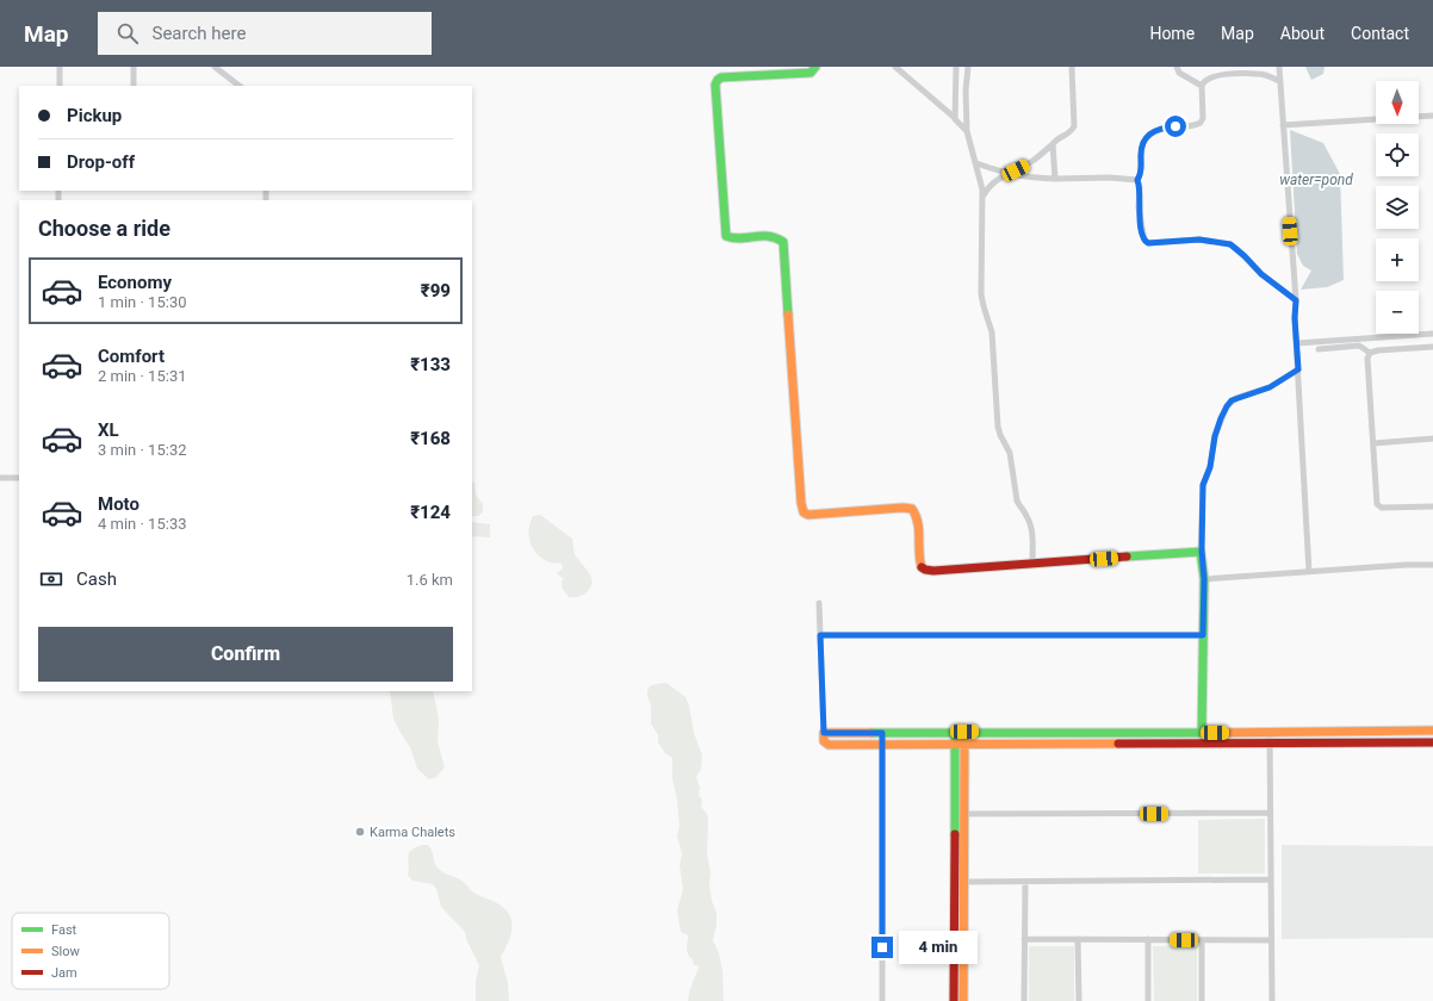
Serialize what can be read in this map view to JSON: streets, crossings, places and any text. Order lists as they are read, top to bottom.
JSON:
{
  "water": ["water=pond"],
  "places": ["Karma Chalets"],
  "legend": ["Fast", "Slow", "Jam"],
  "north": "bottom",
  "page": {
    "header": "Map",
    "search": "Search here",
    "nav": [
      "Home",
      "Map",
      "About",
      "Contact"
    ],
    "map_buttons": ["+", "−"],
    "banner": ["Pickup", "Drop-off"],
    "heading": "Choose a ride",
    "list": [
      {
        "name": "Economy",
        "note": "1 min · 15:30",
        "value": "₹99"
      },
      {
        "name": "Comfort",
        "note": "2 min · 15:31",
        "value": "₹133"
      },
      {
        "name": "XL",
        "note": "3 min · 15:32",
        "value": "₹168"
      },
      {
        "name": "Moto",
        "note": "4 min · 15:33",
        "value": "₹124"
      }
    ],
    "pay": ["Cash", "1.6 km"],
    "buttons": "Confirm",
    "bubble": "4 min"
  }
}
